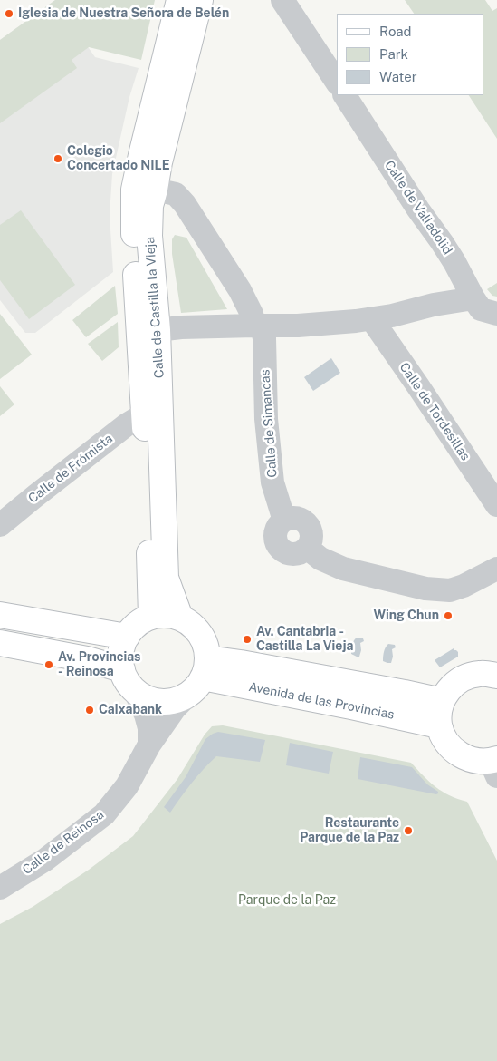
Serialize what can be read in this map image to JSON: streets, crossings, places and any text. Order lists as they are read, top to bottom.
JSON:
{
  "streets": {
    "main road": ["Calle de Castilla la Vieja", "Avenida de las Provincias"],
    "street": [
      "Calle de Valladolid",
      "Calle de Tordesillas",
      "Calle de Simancas",
      "Calle de Frómista",
      "Calle de Reinosa"
    ]
  },
  "crossings": [
    ["Calle de Castilla la Vieja", "Calle de Simancas"],
    ["Calle de Castilla la Vieja", "Calle de Frómista"],
    ["Calle de Castilla la Vieja", "Avenida de las Provincias"],
    ["Calle de Castilla la Vieja", "Calle de Reinosa"],
    ["Avenida de las Provincias", "Calle de Reinosa"]
  ],
  "parks": ["Parque de la Paz"],
  "places": [
    "Iglesia de Nuestra Señora de Belén",
    "Colegio Concertado NILE",
    "Wing Chun",
    "Av. Cantabria - Castilla La Vieja",
    "Av. Provincias - Reinosa",
    "Caixabank",
    "Restaurante Parque de la Paz"
  ],
  "legend": ["Road", "Park", "Water"]
}
